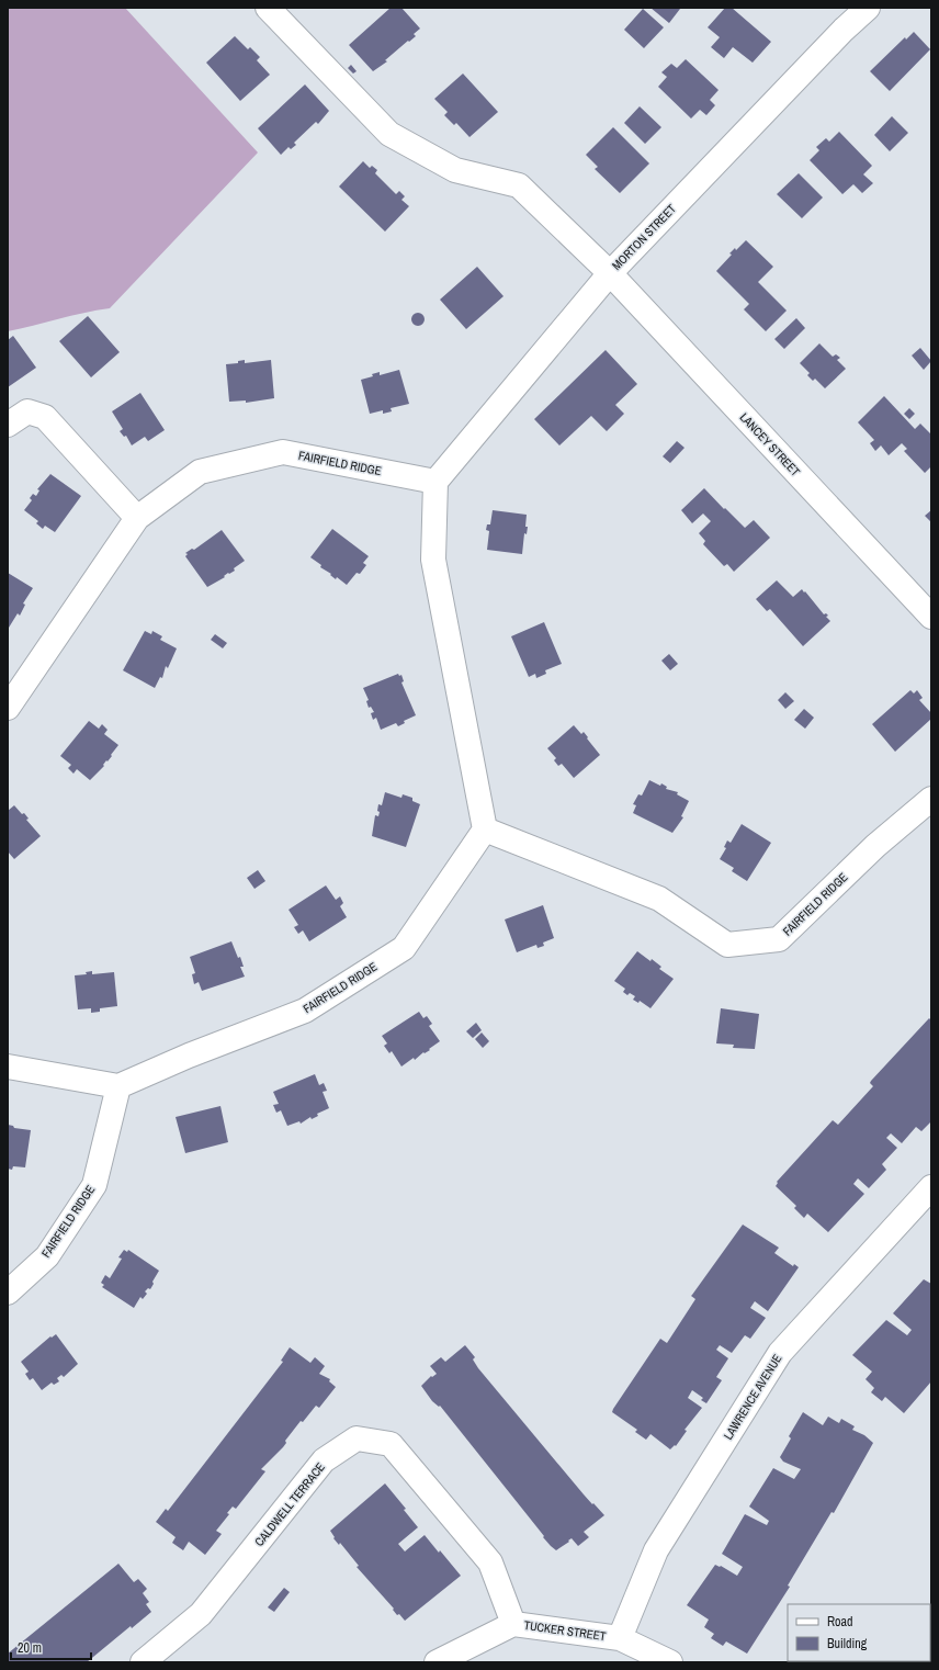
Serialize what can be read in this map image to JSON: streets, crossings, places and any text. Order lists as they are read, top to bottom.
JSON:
{
  "streets": {
    "street": [
      "MORTON STREET",
      "LANCEY STREET",
      "FAIRFIELD RIDGE",
      "LAWRENCE AVENUE",
      "CALDWELL TERRACE",
      "TUCKER STREET"
    ]
  },
  "crossings": [
    ["MORTON STREET", "LANCEY STREET"],
    ["MORTON STREET", "FAIRFIELD RIDGE"],
    ["LAWRENCE AVENUE", "TUCKER STREET"],
    ["CALDWELL TERRACE", "TUCKER STREET"]
  ],
  "legend": ["Road", "Building"],
  "scale_bar": "20 m"
}
